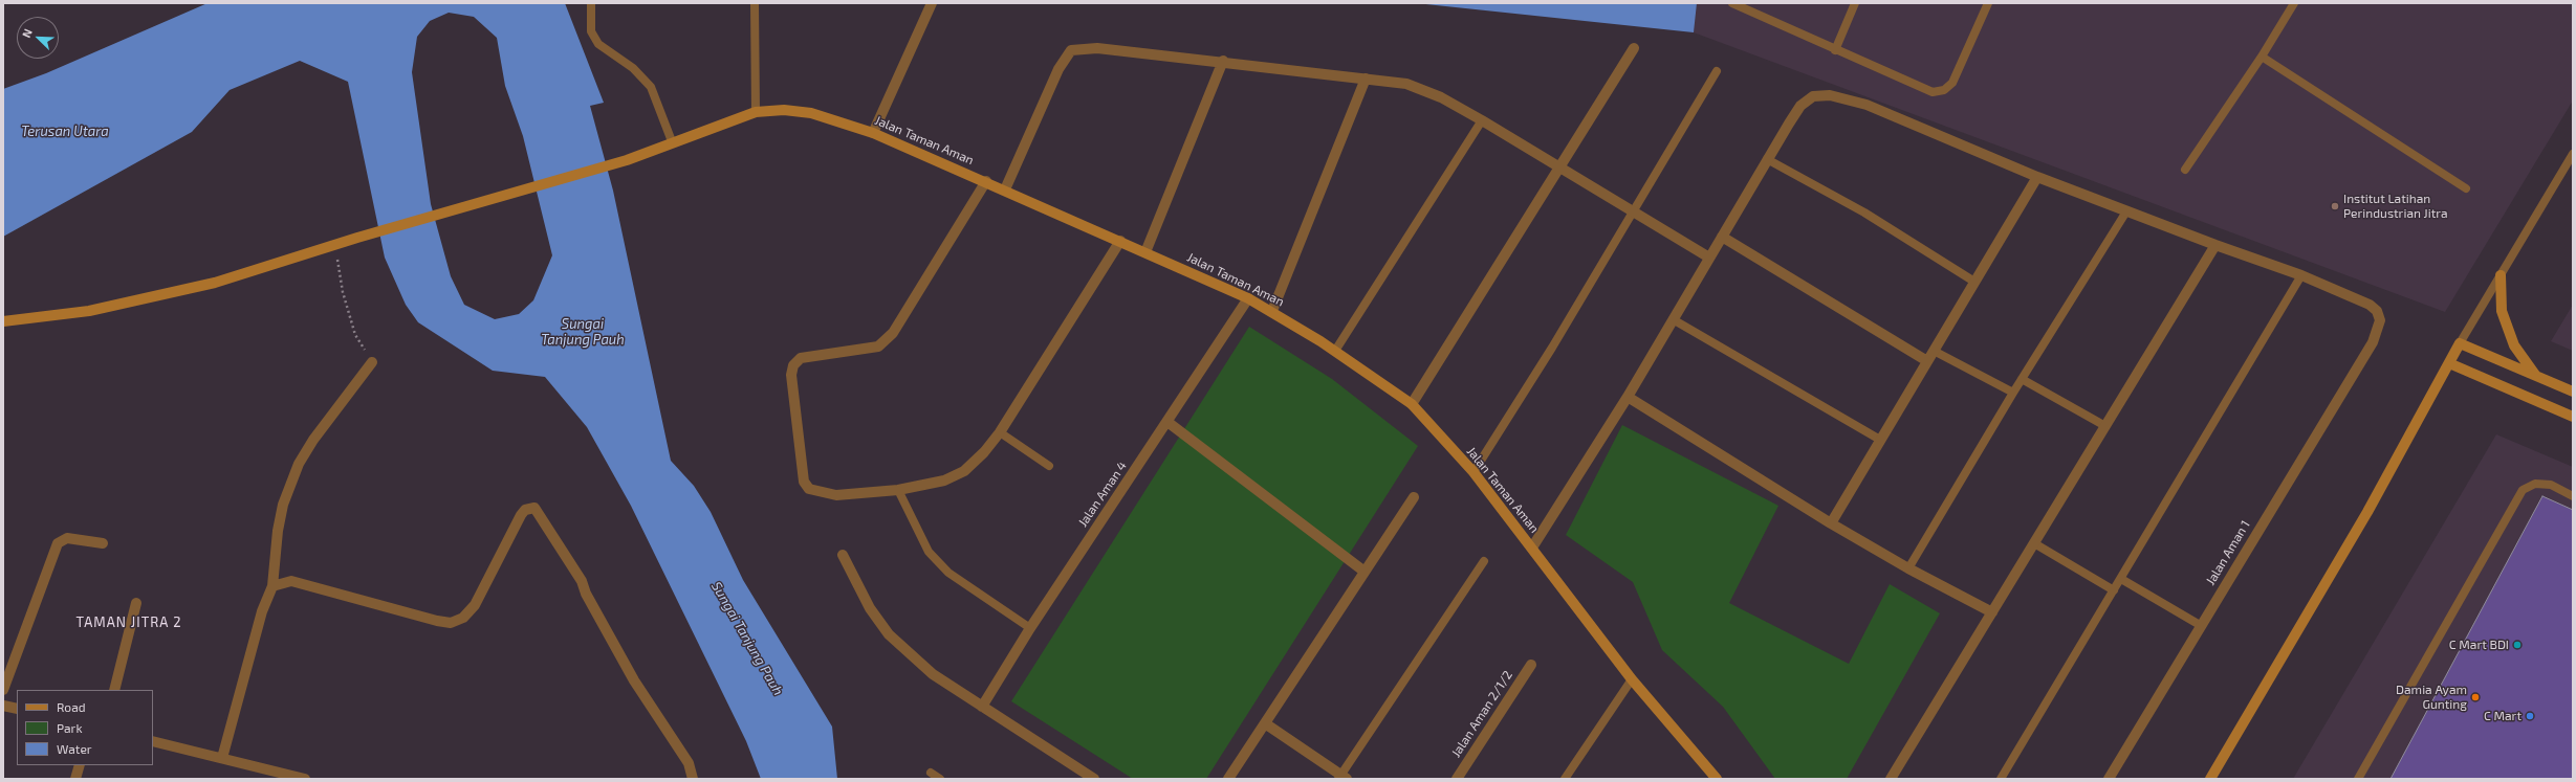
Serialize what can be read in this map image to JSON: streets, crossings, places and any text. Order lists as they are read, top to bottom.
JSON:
{
  "streets": {
    "street": [
      "Jalan Taman Aman",
      "Jalan Aman 4",
      "Jalan Aman 1",
      "Jalan Aman 2/1/2"
    ]
  },
  "crossings": [
    ["Jalan Taman Aman", "Jalan Aman 4"],
    ["Jalan Taman Aman", "Jalan Aman 1"]
  ],
  "districts": ["TAMAN JITRA 2"],
  "water": ["Terusan Utara", "Sungai Tanjung Pauh"],
  "places": [
    "Institut Latihan Perindustrian Jitra",
    "C Mart BDI",
    "Damia Ayam Gunting",
    "C Mart"
  ],
  "legend": ["Road", "Park", "Water"],
  "north": "top left"
}
